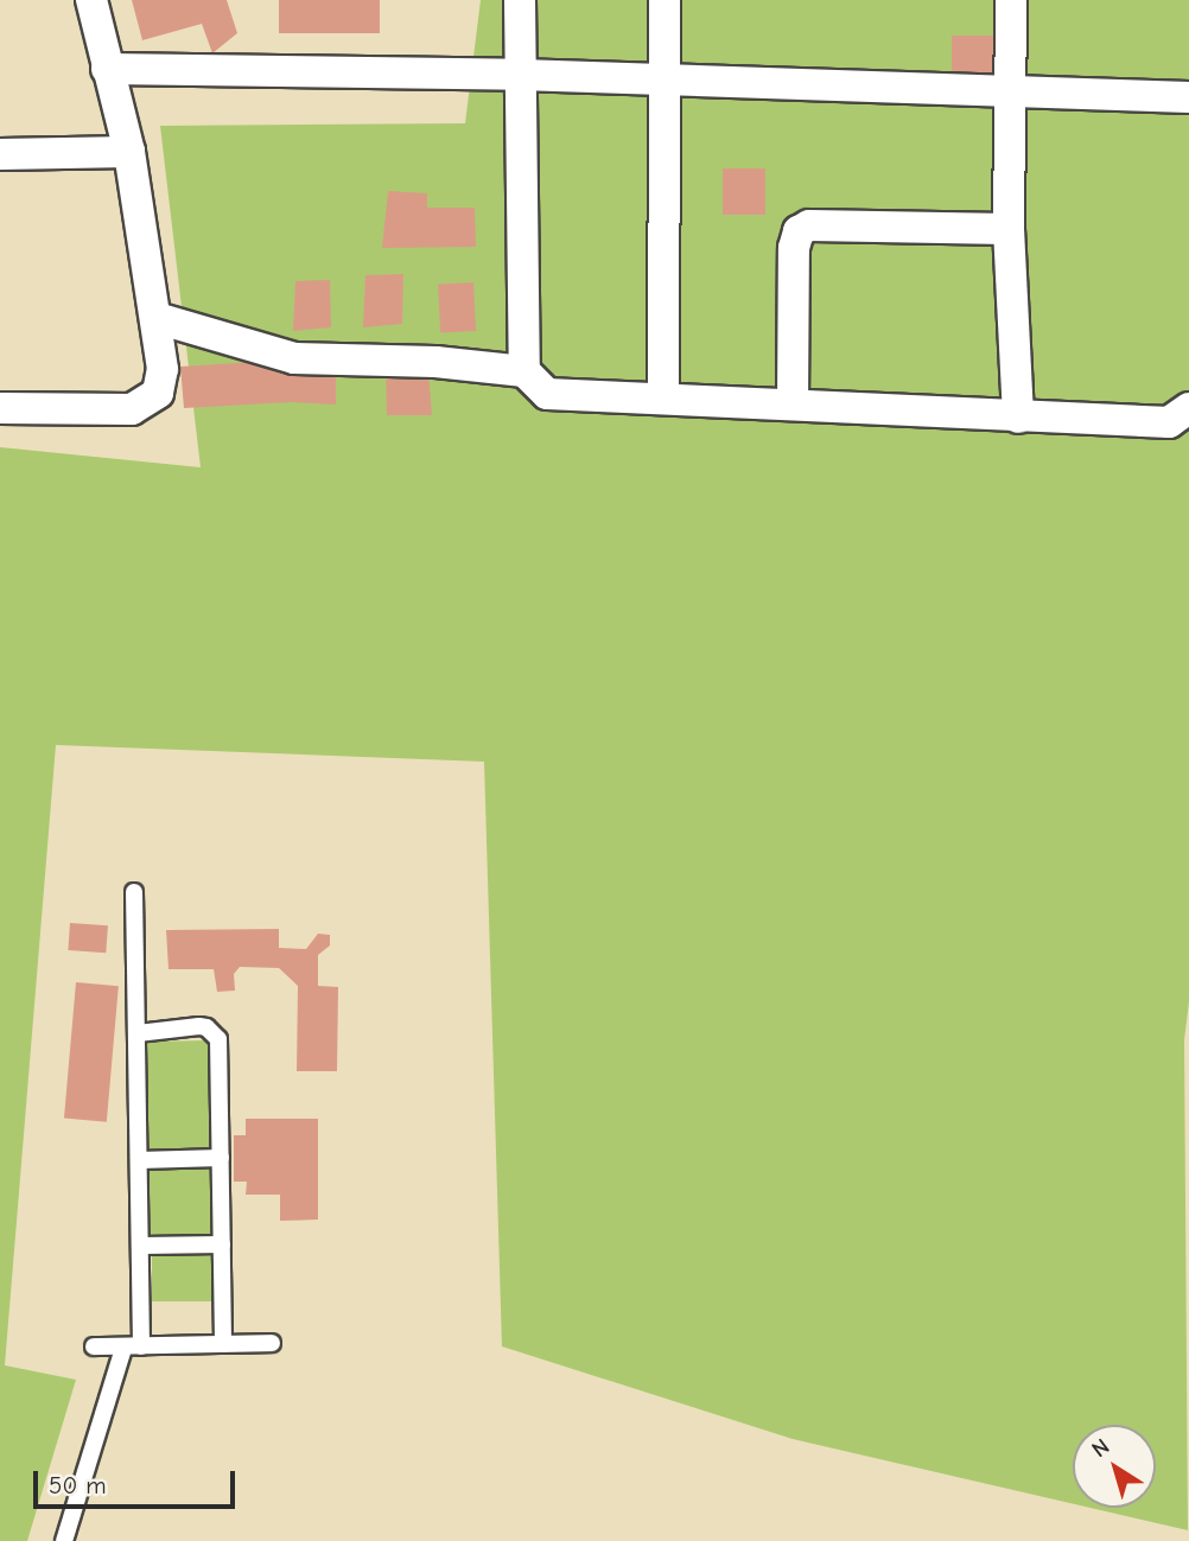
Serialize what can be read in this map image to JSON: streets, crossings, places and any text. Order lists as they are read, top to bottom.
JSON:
{
  "scale_bar": "50 m",
  "north": "top left"
}
